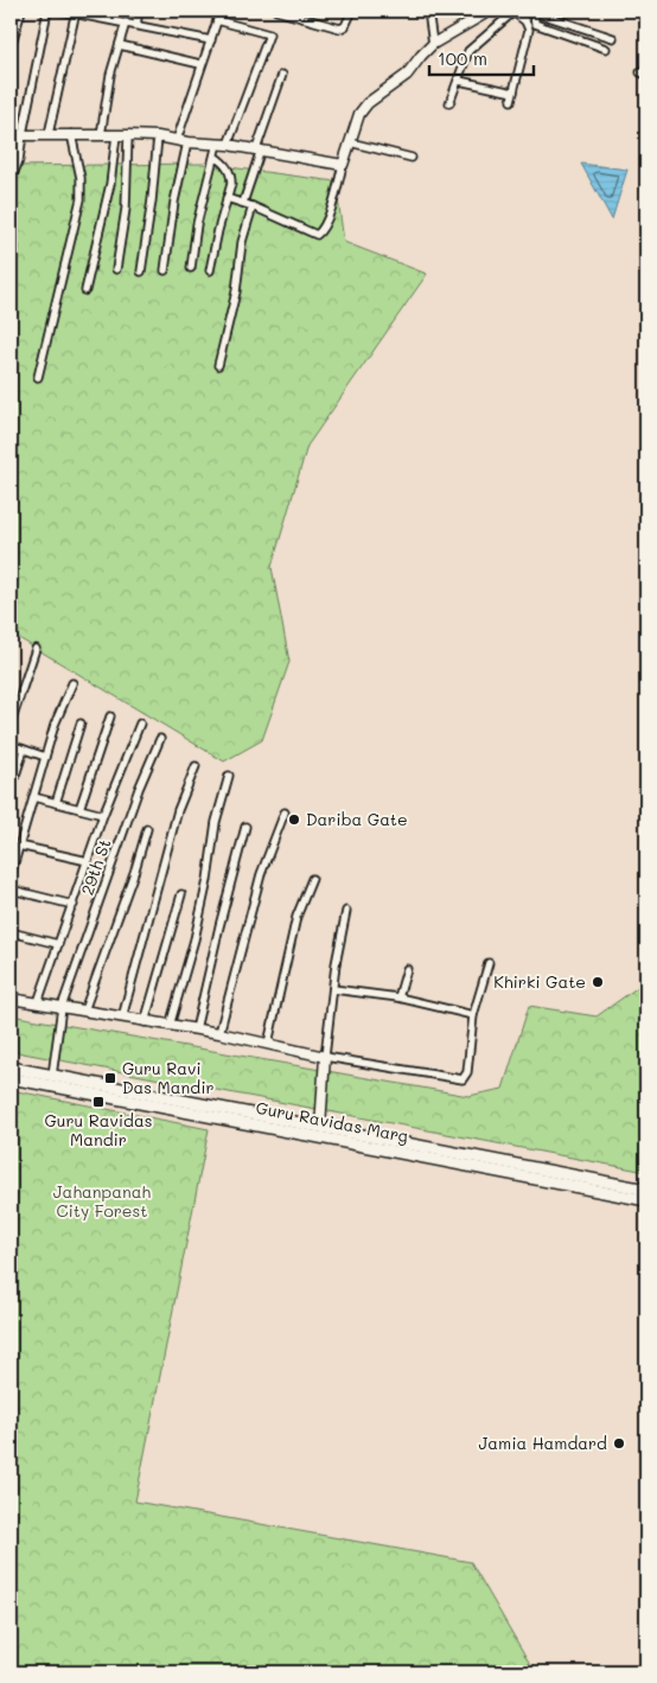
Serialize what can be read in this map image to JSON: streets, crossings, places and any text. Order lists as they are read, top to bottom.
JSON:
{
  "streets": {
    "main road": ["Guru Ravidas Marg"],
    "street": ["29th St"]
  },
  "crossings": [
    ["29th St", "Guru Ravidas Marg"]
  ],
  "parks": ["Jahanpanah City Forest"],
  "places": {
    "other": ["Dariba Gate", "Khirki Gate", "Jamia Hamdard"],
    "transit": ["Guru Ravi Das Mandir", "Guru Ravidas Mandir"]
  },
  "scale_bar": "100 m"
}
